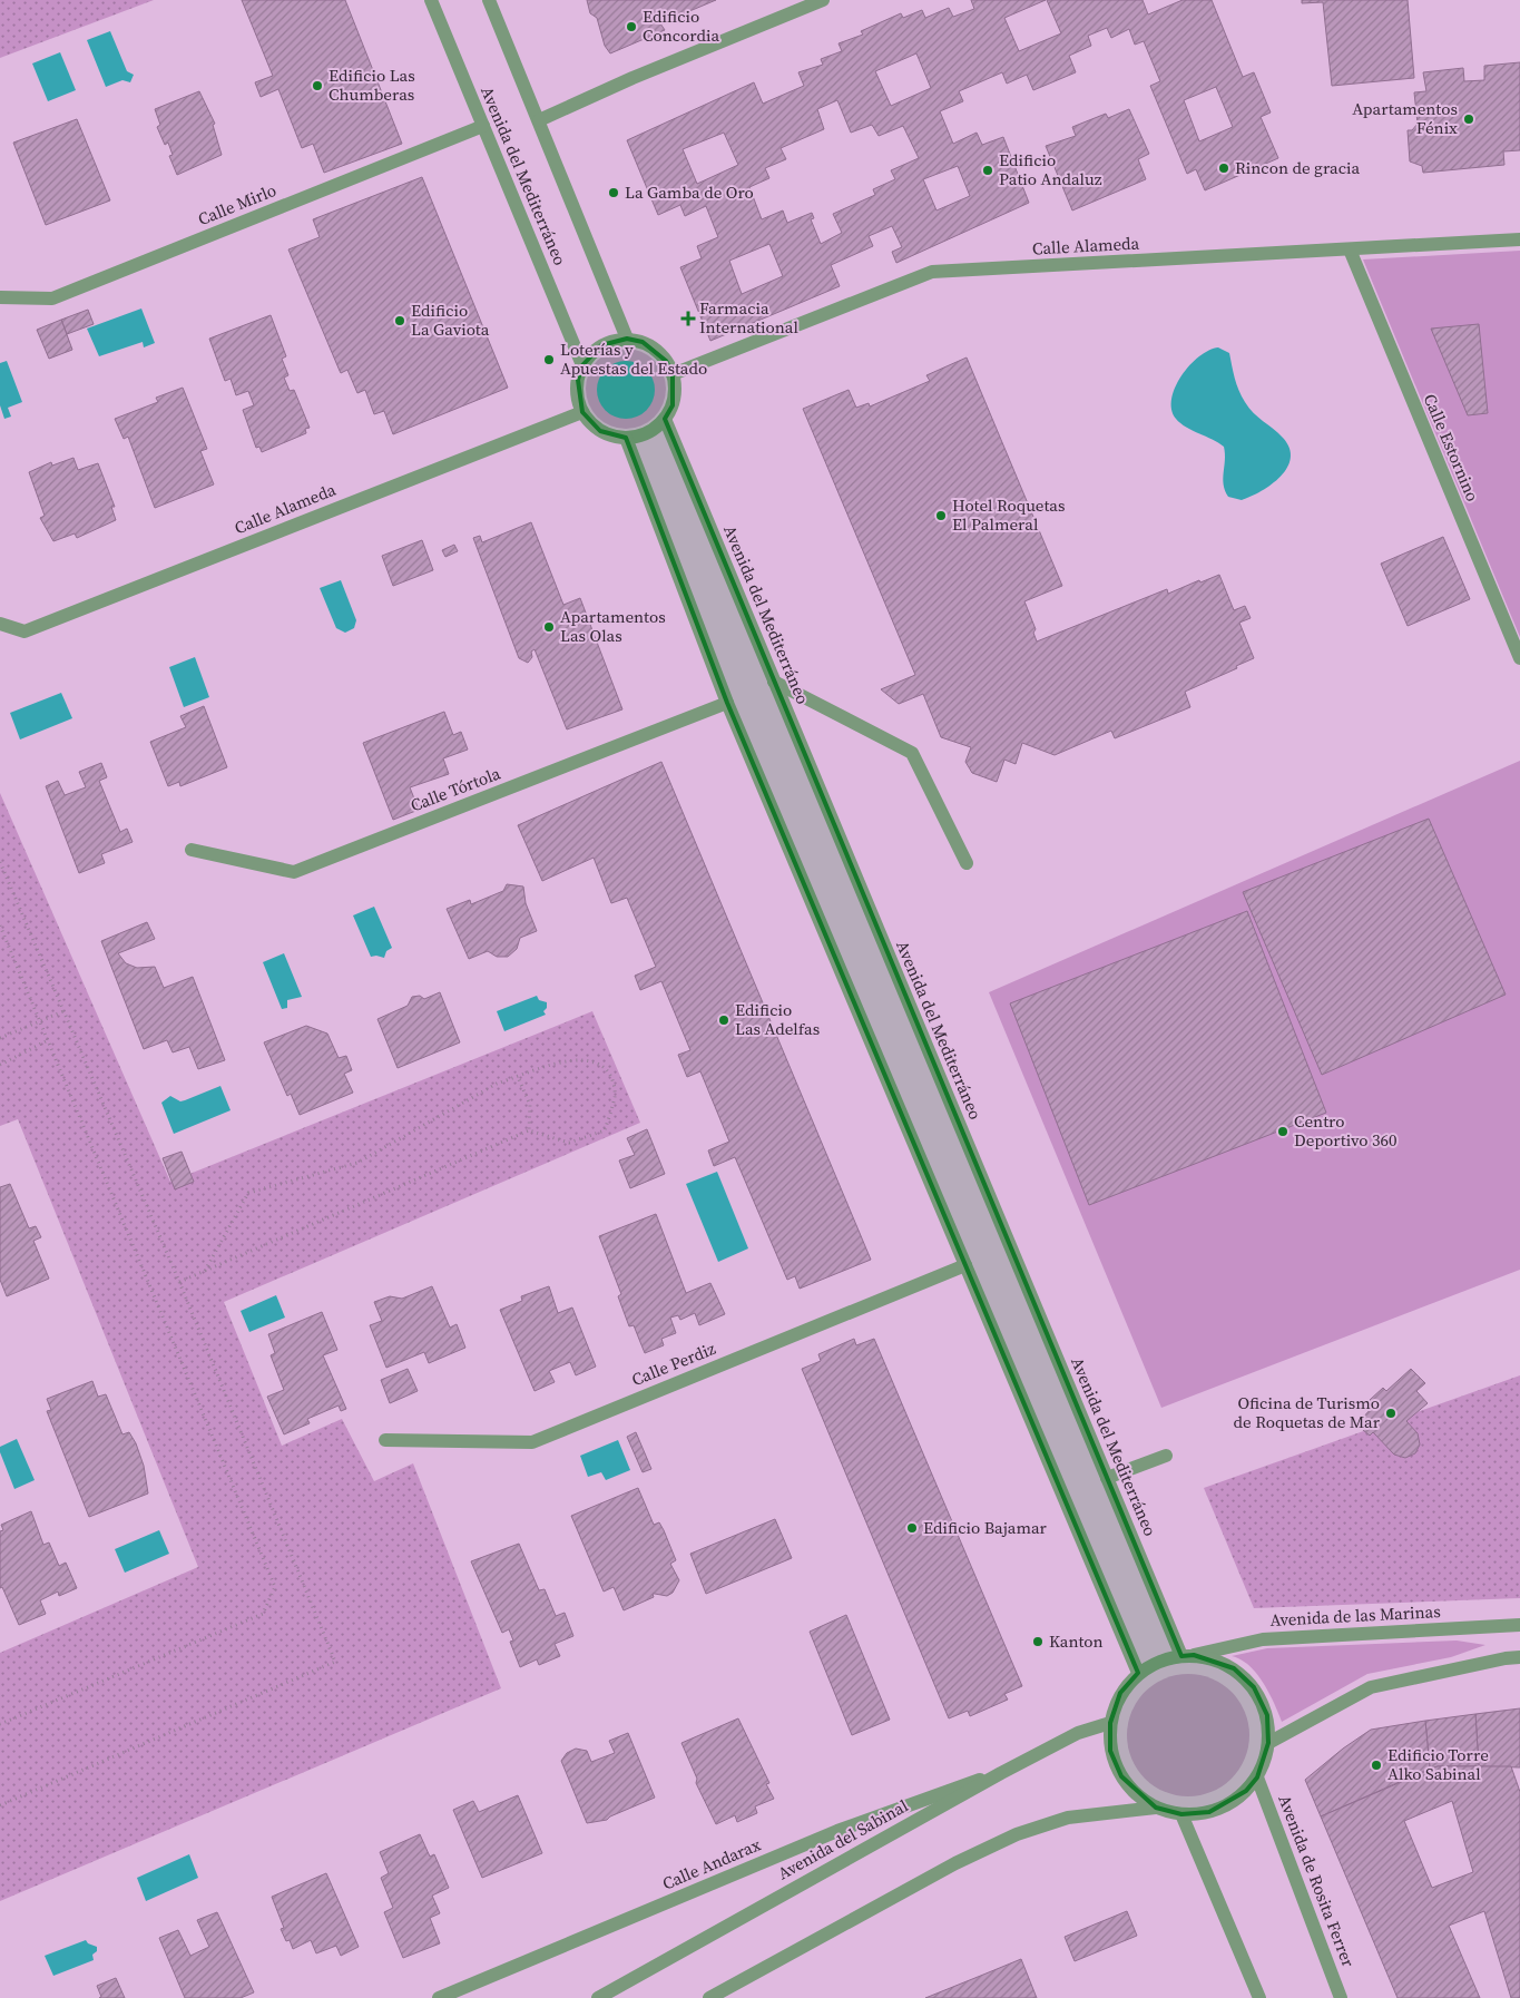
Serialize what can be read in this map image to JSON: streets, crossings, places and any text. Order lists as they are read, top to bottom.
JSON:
{
  "streets": {
    "street": [
      "Avenida del Mediterráneo",
      "Calle Mirlo",
      "Calle Alameda",
      "Calle Estornino",
      "Calle Tórtola",
      "Calle Perdiz",
      "Avenida de las Marinas",
      "Avenida del Sabinal",
      "Calle Andarax",
      "Avenida de Rosita Ferrer"
    ]
  },
  "crossings": [
    ["Avenida del Mediterráneo", "Calle Mirlo"],
    ["Avenida del Mediterráneo", "Calle Alameda"],
    ["Avenida del Mediterráneo", "Avenida de las Marinas"],
    ["Avenida del Mediterráneo", "Avenida del Sabinal"],
    ["Avenida del Mediterráneo", "Avenida de Rosita Ferrer"],
    ["Calle Alameda", "Calle Estornino"],
    ["Avenida de las Marinas", "Avenida del Sabinal"],
    ["Avenida de las Marinas", "Avenida de Rosita Ferrer"],
    ["Avenida del Sabinal", "Calle Andarax"],
    ["Avenida del Sabinal", "Avenida de Rosita Ferrer"]
  ],
  "places": {
    "other": [
      "Edificio Concordia",
      "Edificio Las Chumberas",
      "Apartamentos Fénix",
      "Rincon de gracia",
      "Edificio Patio Andaluz",
      "La Gamba de Oro",
      "Edificio La Gaviota",
      "Loterías y Apuestas del Estado",
      "Hotel Roquetas El Palmeral",
      "Apartamentos Las Olas",
      "Edificio Las Adelfas",
      "Centro Deportivo 360",
      "Oficina de Turismo de Roquetas de Mar",
      "Edificio Bajamar",
      "Kanton",
      "Edificio Torre Alko Sabinal"
    ],
    "health": ["Farmacia International"]
  }
}
